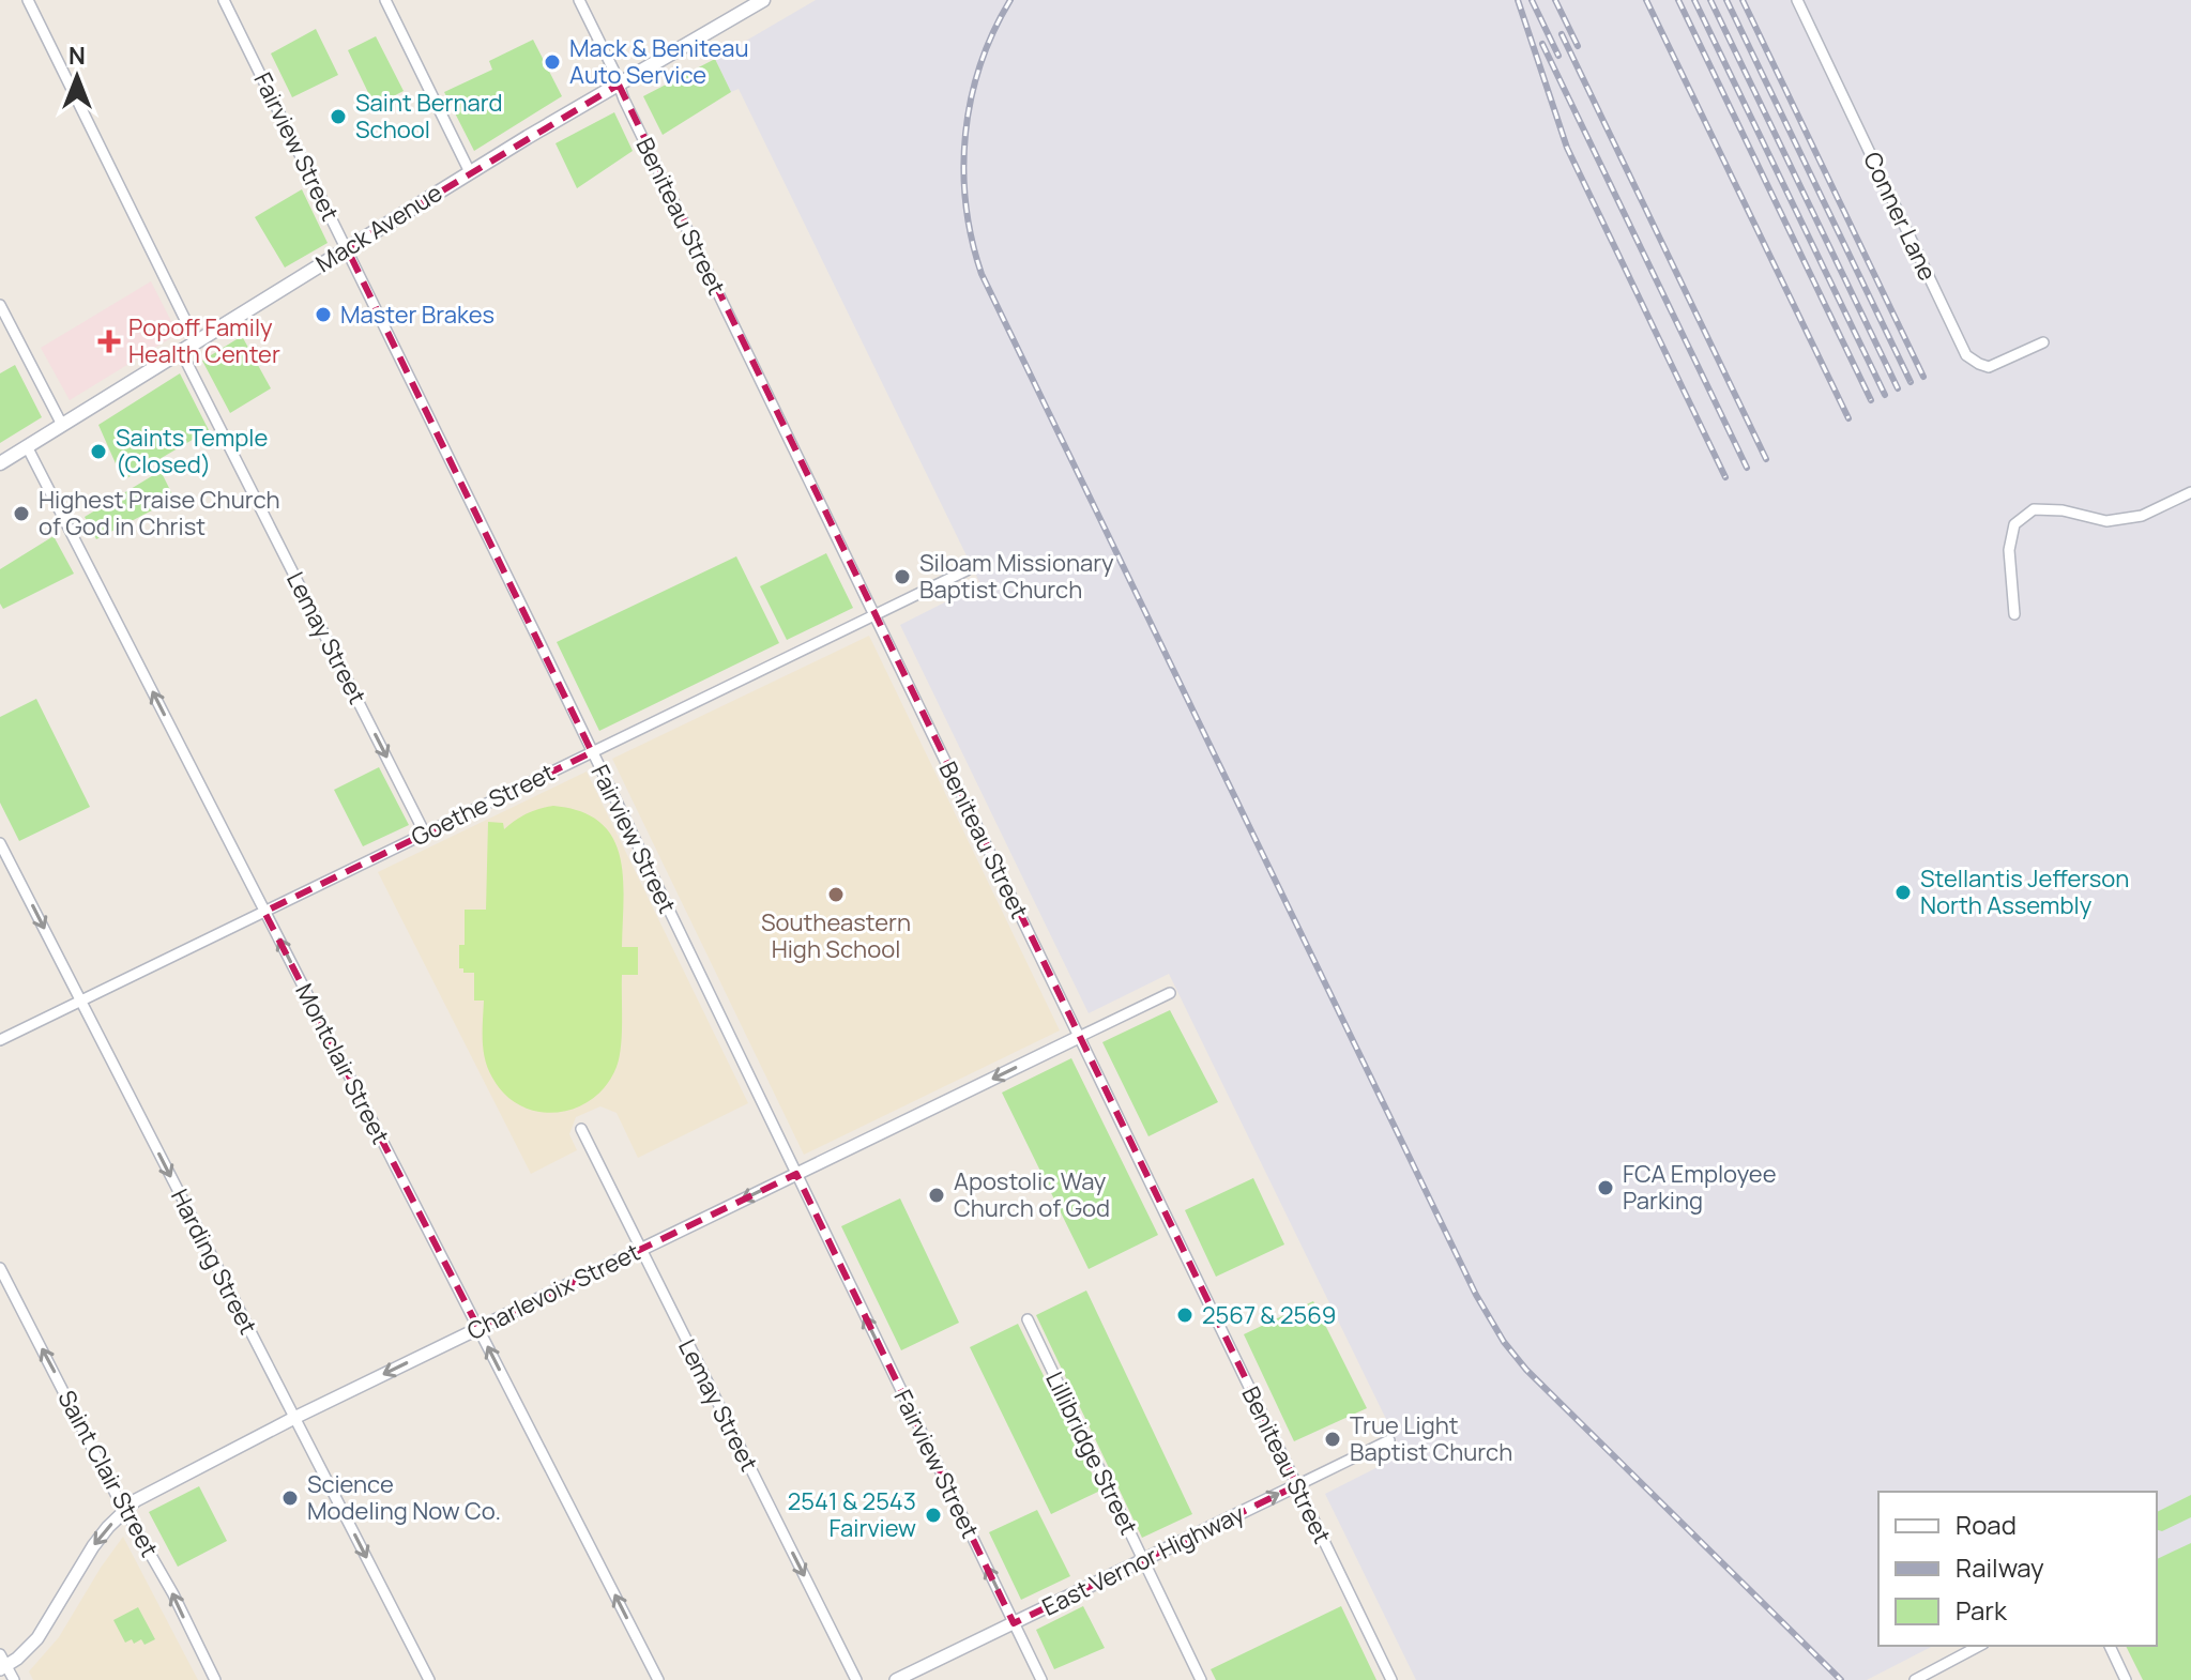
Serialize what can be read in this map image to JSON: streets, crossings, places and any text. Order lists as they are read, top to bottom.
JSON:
{
  "streets": {
    "main road": ["Mack Avenue"],
    "street": [
      "Fairview Street",
      "Beniteau Street",
      "Conner Lane",
      "Lemay Street",
      "Goethe Street",
      "Montclair Street",
      "Harding Street",
      "Charlevoix Street",
      "Lillibridge Street",
      "Saint Clair Street",
      "East Vernor Highway"
    ]
  },
  "crossings": [
    ["Fairview Street", "Mack Avenue"],
    ["Fairview Street", "Goethe Street"],
    ["Fairview Street", "Charlevoix Street"],
    ["Fairview Street", "East Vernor Highway"],
    ["Beniteau Street", "Mack Avenue"],
    ["Beniteau Street", "Goethe Street"],
    ["Beniteau Street", "Charlevoix Street"],
    ["Beniteau Street", "East Vernor Highway"],
    ["Mack Avenue", "Lemay Street"],
    ["Mack Avenue", "Montclair Street"],
    ["Lemay Street", "Goethe Street"],
    ["Lemay Street", "Charlevoix Street"],
    ["Goethe Street", "Montclair Street"],
    ["Goethe Street", "Harding Street"],
    ["Montclair Street", "Charlevoix Street"],
    ["Harding Street", "Charlevoix Street"],
    ["Charlevoix Street", "Saint Clair Street"],
    ["Lillibridge Street", "East Vernor Highway"]
  ],
  "one_way": [
    "Lemay Street",
    "Montclair Street",
    "Harding Street",
    "Charlevoix Street",
    "Saint Clair Street"
  ],
  "places": {
    "other": [
      "Mack & Beniteau Auto Service",
      "Saint Bernard School",
      "Master Brakes",
      "Saints Temple (Closed)",
      "Highest Praise Church of God in Christ",
      "Siloam Missionary Baptist Church",
      "Stellantis Jefferson North Assembly",
      "Southeastern High School",
      "FCA Employee Parking",
      "Apostolic Way Church of God",
      "2567 & 2569",
      "True Light Baptist Church",
      "Science Modeling Now Co.",
      "2541 & 2543 Fairview"
    ],
    "health": ["Popoff Family Health Center"]
  },
  "legend": ["Road", "Railway", "Park"],
  "north": "top"
}
